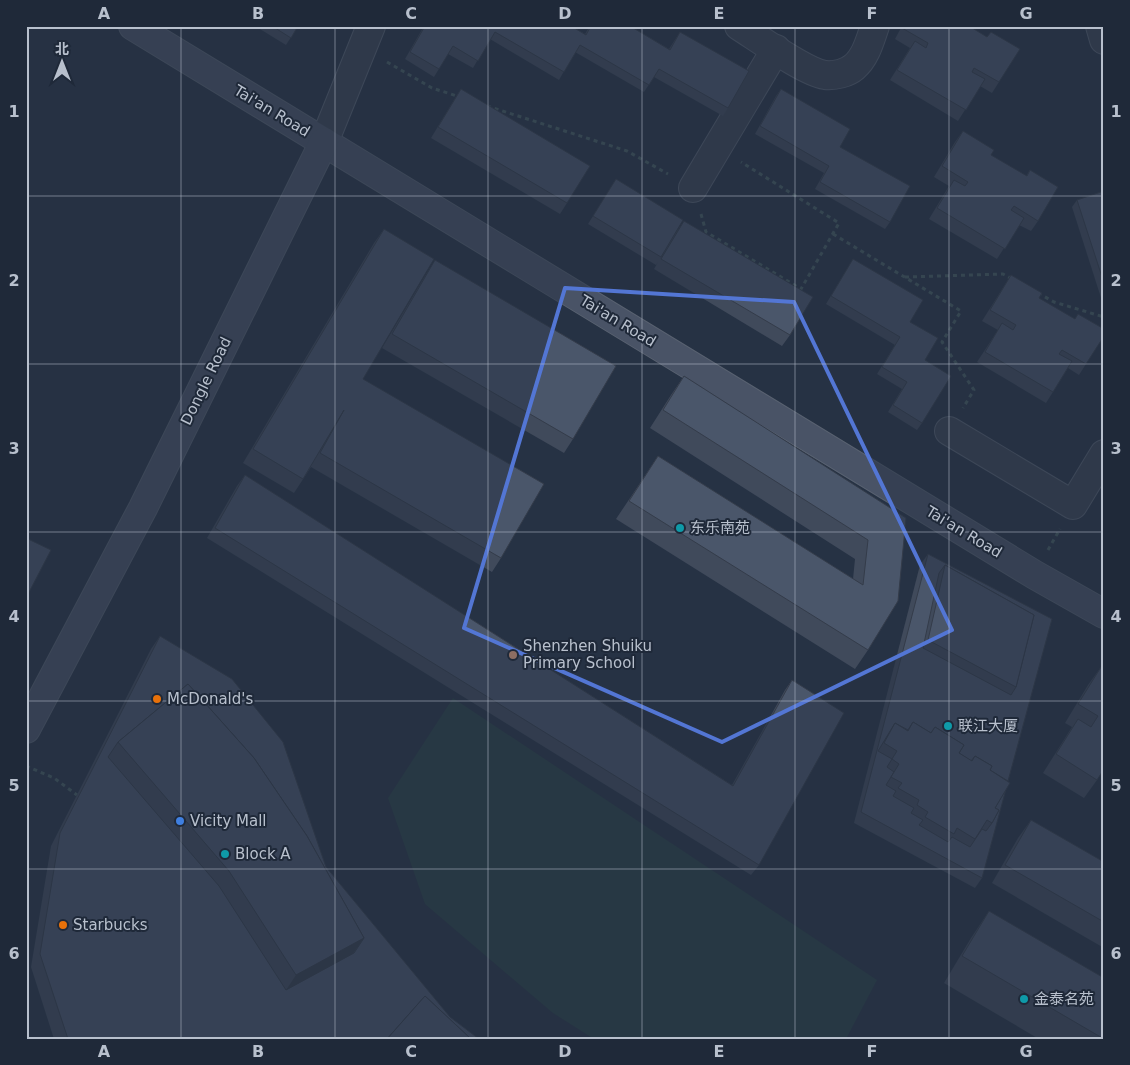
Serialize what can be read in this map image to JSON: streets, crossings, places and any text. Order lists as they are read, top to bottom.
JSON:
{
  "streets": {
    "street": ["Tai'an Road", "Dongle Road"]
  },
  "crossings": [
    ["Tai'an Road", "Dongle Road"]
  ],
  "places": [
    "东乐南苑",
    "Shenzhen Shuiku Primary School",
    "McDonald's",
    "联江大厦",
    "Vicity Mall",
    "Block A",
    "Starbucks",
    "金泰名苑"
  ],
  "north": "top",
  "grid": {
    "columns": [
      "A",
      "B",
      "C",
      "D",
      "E",
      "F",
      "G"
    ],
    "rows": [
      "1",
      "2",
      "3",
      "4",
      "5",
      "6"
    ]
  }
}
